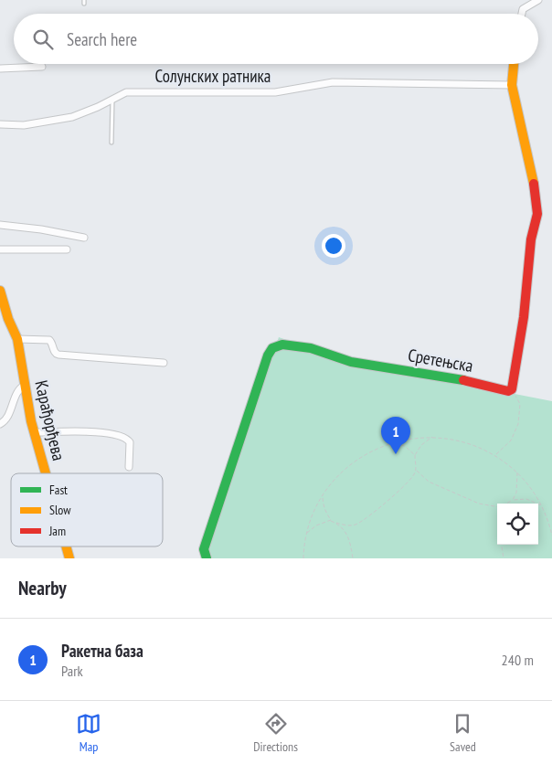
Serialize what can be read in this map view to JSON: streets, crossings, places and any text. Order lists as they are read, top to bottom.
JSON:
{
  "streets": {
    "street": ["Солунских ратника", "Сретењска", "Карађорђева"]
  },
  "legend": ["Fast", "Slow", "Jam"],
  "page": {
    "search": "Search here",
    "pins": "1",
    "heading": "Nearby",
    "list": [
      {
        "mark": "1",
        "name": "Ракетна база",
        "note": "Park",
        "value": "240 m"
      }
    ],
    "nav": ["Map", "Directions", "Saved"]
  }
}
